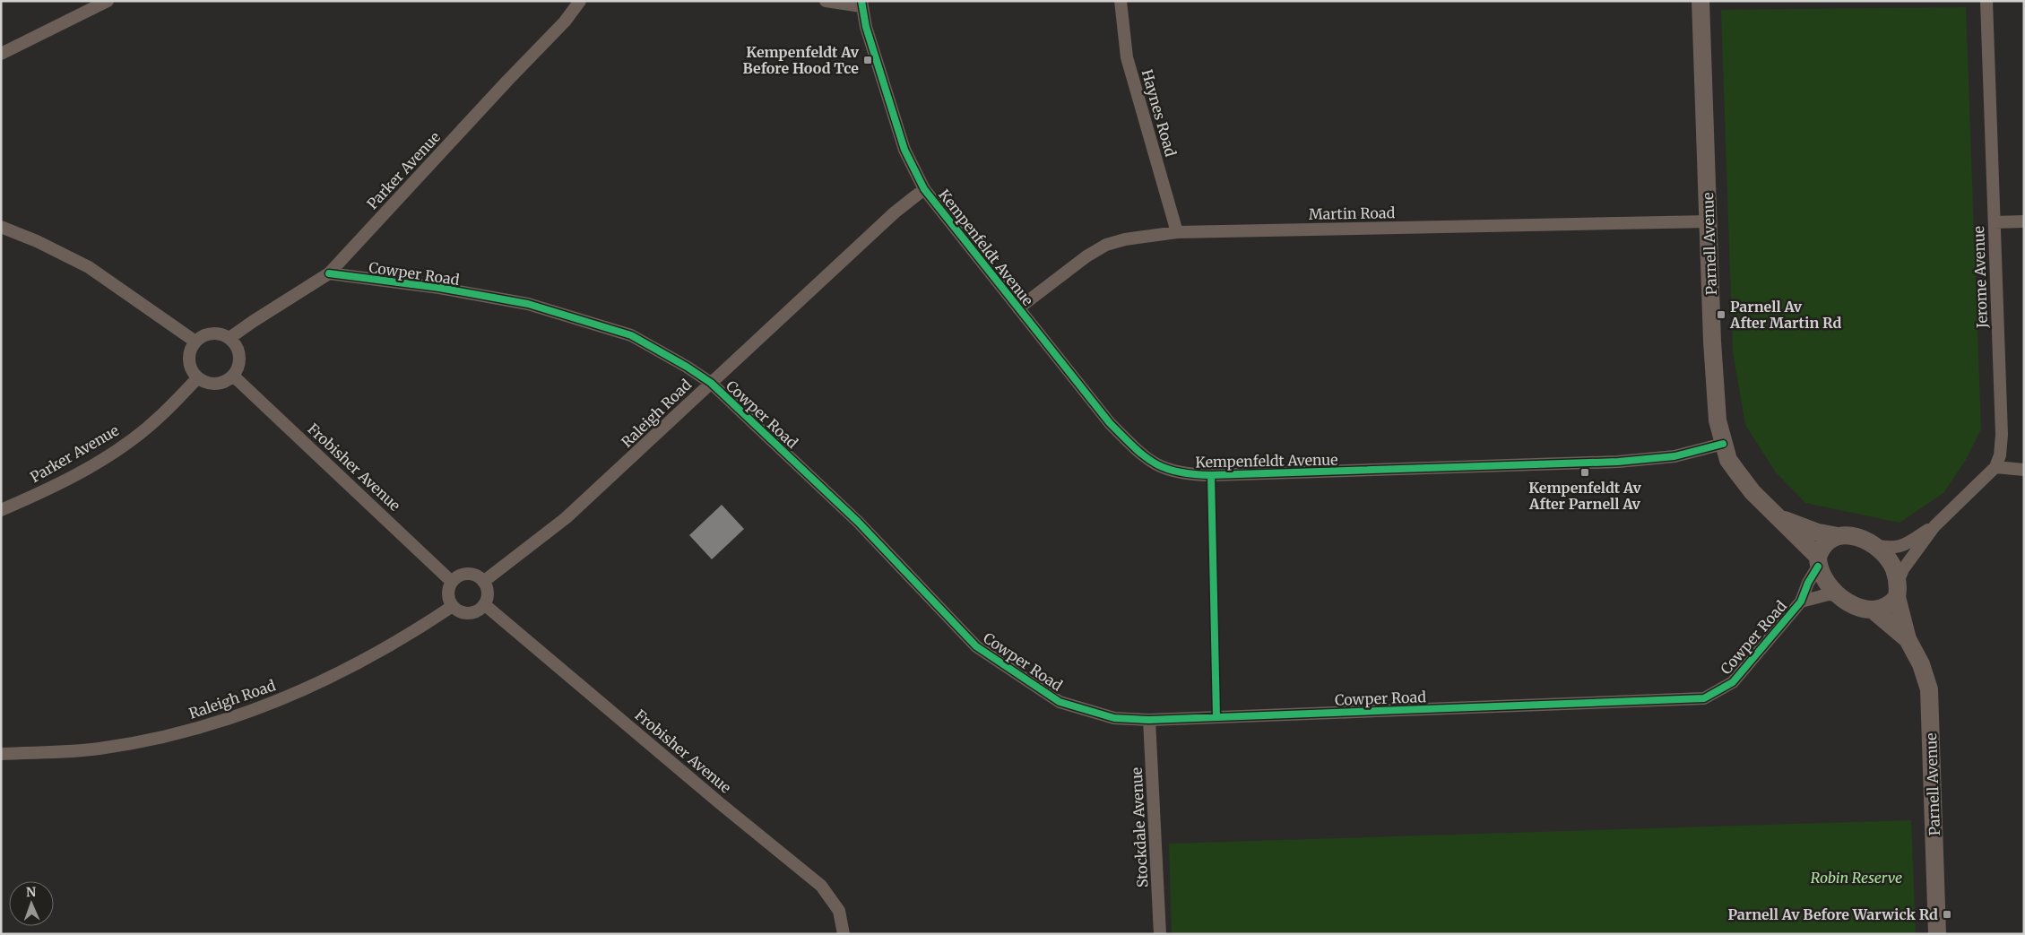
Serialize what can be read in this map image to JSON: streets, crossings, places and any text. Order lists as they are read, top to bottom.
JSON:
{
  "streets": {
    "street": [
      "Haynes Road",
      "Parker Avenue",
      "Martin Road",
      "Parnell Avenue",
      "Kempenfeldt Avenue",
      "Cowper Road",
      "Jerome Avenue",
      "Raleigh Road",
      "Frobisher Avenue",
      "Stockdale Avenue"
    ]
  },
  "crossings": [
    ["Haynes Road", "Martin Road"],
    ["Parker Avenue", "Cowper Road"],
    ["Parker Avenue", "Frobisher Avenue"],
    ["Martin Road", "Parnell Avenue"],
    ["Martin Road", "Kempenfeldt Avenue"],
    ["Parnell Avenue", "Kempenfeldt Avenue"],
    ["Parnell Avenue", "Cowper Road"],
    ["Kempenfeldt Avenue", "Raleigh Road"],
    ["Cowper Road", "Raleigh Road"],
    ["Cowper Road", "Stockdale Avenue"],
    ["Raleigh Road", "Frobisher Avenue"]
  ],
  "parks": ["Robin Reserve"],
  "places": {
    "transit": [
      "Kempenfeldt Av Before Hood Tce",
      "Parnell Av After Martin Rd",
      "Kempenfeldt Av After Parnell Av",
      "Parnell Av Before Warwick Rd"
    ]
  },
  "north": "top"
}
